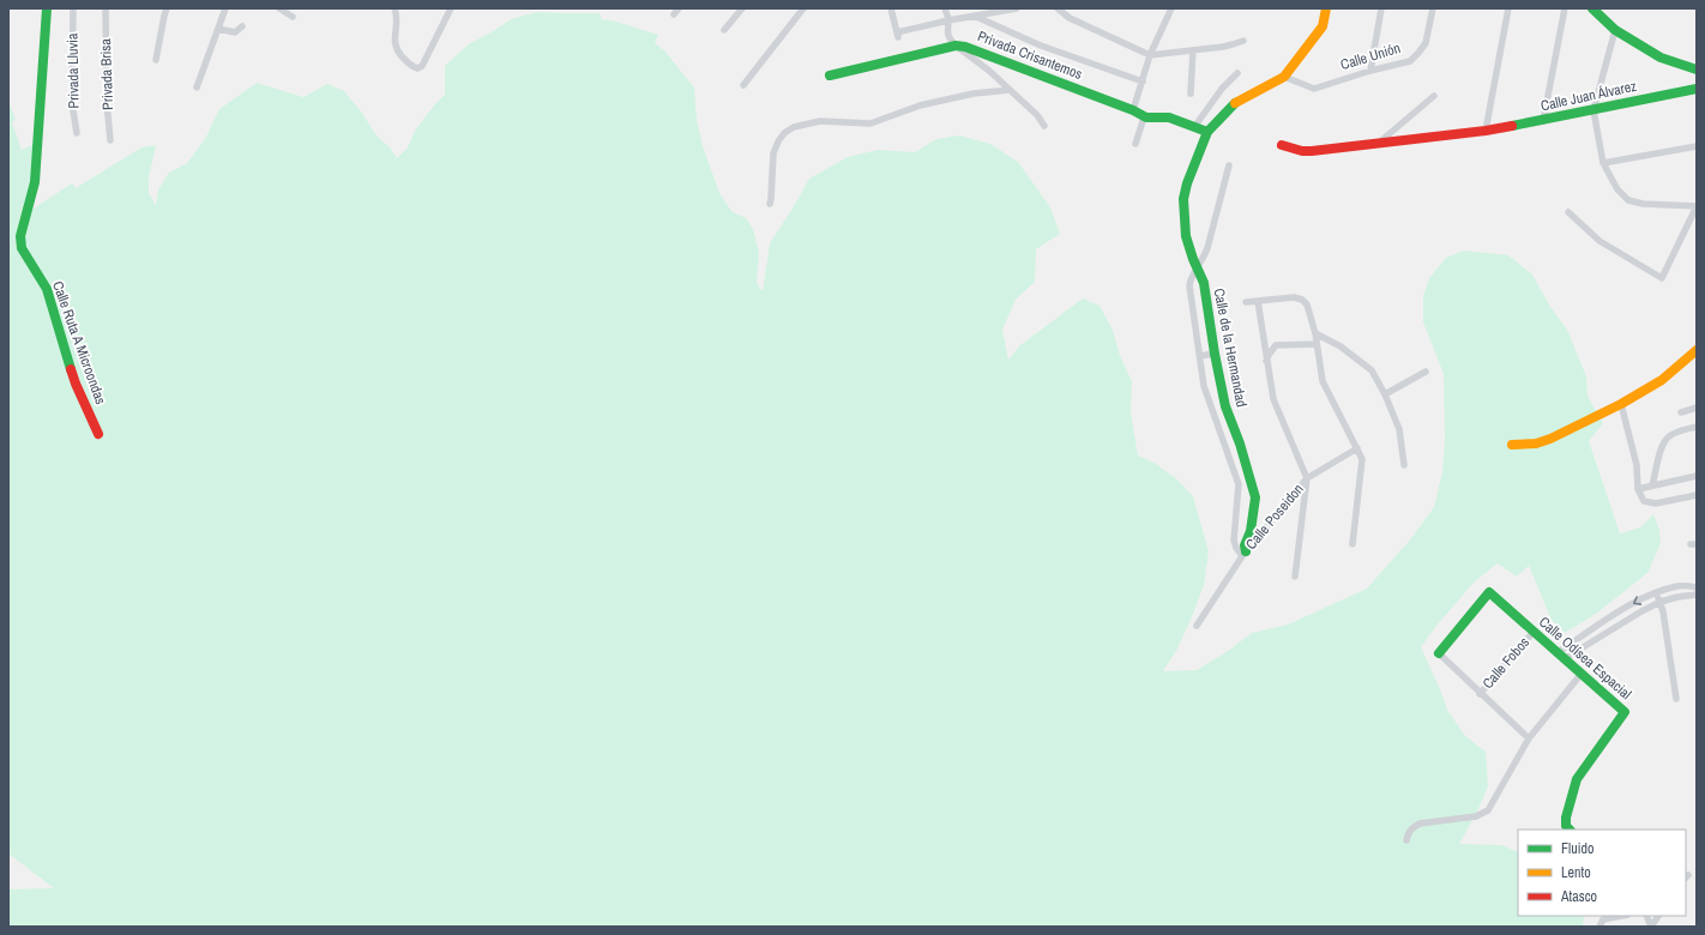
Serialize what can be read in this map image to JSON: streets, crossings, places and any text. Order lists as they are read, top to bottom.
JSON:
{
  "streets": {
    "street": [
      "Privada Crisantemos",
      "Calle Unión",
      "Privada Lluvia",
      "Privada Brisa",
      "Calle Juan Álvarez",
      "Calle Ruta A Microondas",
      "Calle de la Hermandad",
      "Calle Poseidon",
      "Calle Odísea Espacial",
      "Calle Fobos"
    ]
  },
  "crossings": [
    ["Calle de la Hermandad", "Calle Poseidon"],
    ["Calle Odísea Espacial", "Calle Fobos"]
  ],
  "legend": ["Fluido", "Lento", "Atasco"]
}
